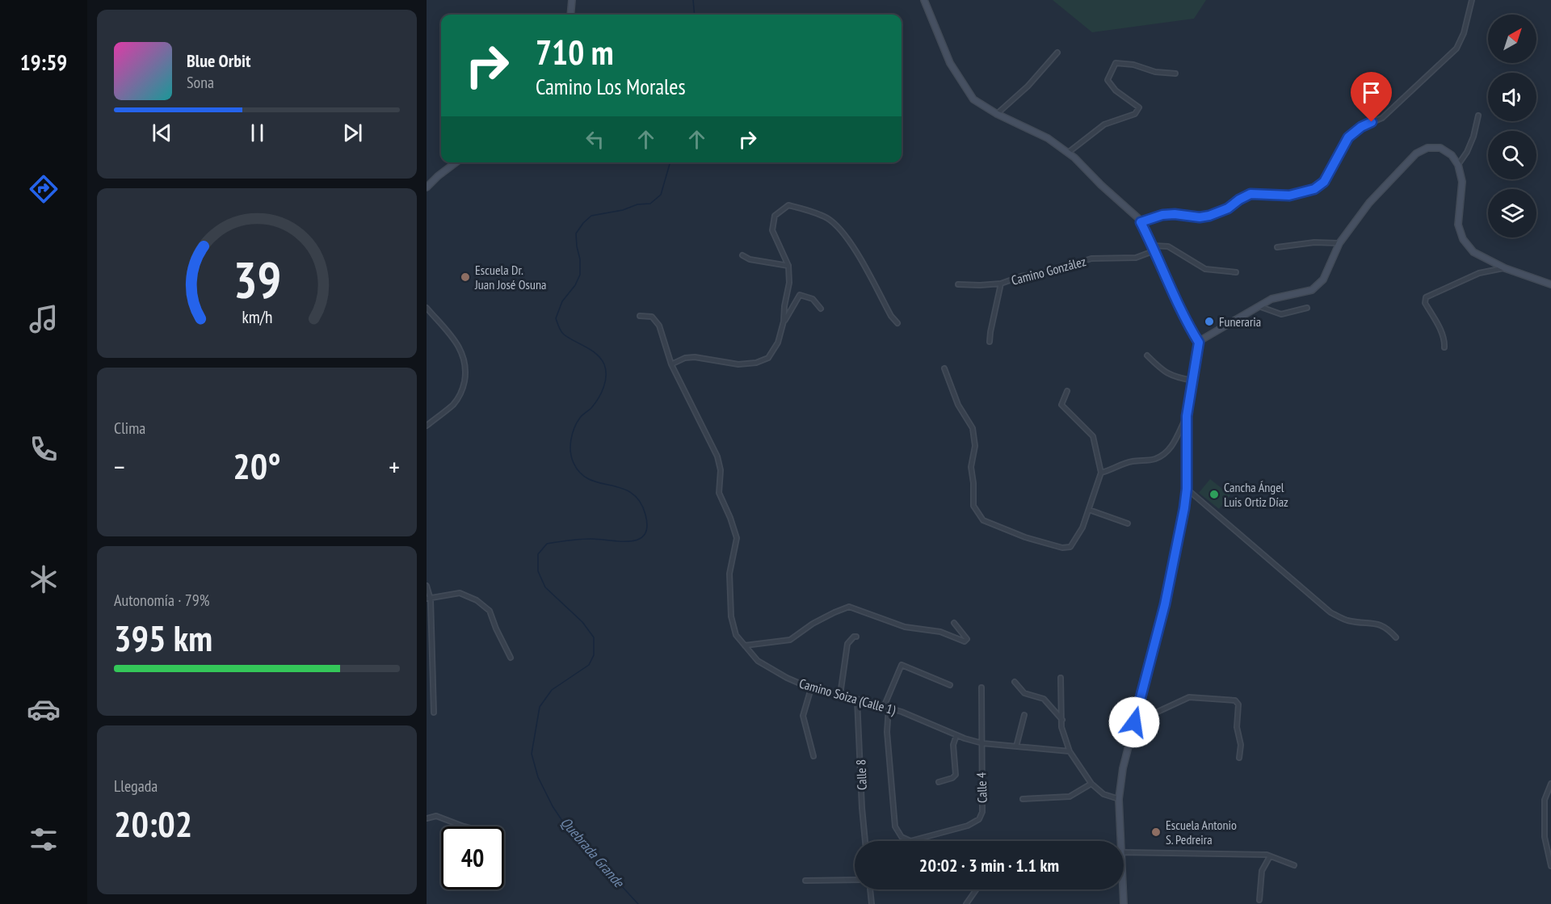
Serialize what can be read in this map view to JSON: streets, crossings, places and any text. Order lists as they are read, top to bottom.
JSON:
{
  "streets": {
    "street": [
      "Camino González",
      "Camino Soiza (Calle 1)",
      "Calle 8",
      "Calle 4"
    ]
  },
  "crossings": [
    ["Camino Soiza (Calle 1)", "Calle 8"],
    ["Camino Soiza (Calle 1)", "Calle 4"]
  ],
  "water": ["Quebrada Grande"],
  "places": [
    "Escuela Dr. Juan José Osuna",
    "Funeraria",
    "Cancha Ángel Luis Ortiz Díaz",
    "Escuela Antonio S. Pedreira"
  ],
  "north": "top right",
  "page": {
    "tabs": "19:59",
    "turn": ["710 m", "Camino Los Morales"],
    "song": ["Blue Orbit", "Sona"],
    "tile": [
      "Clima",
      ["Autonomía · 79%", "395 km"],
      ["Llegada", "20:02"]
    ],
    "heat": ["−", "20°", "+"],
    "limit": "40",
    "trip": "20:02 · 3 min · 1.1 km",
    "gauge": ["39", "km/h"]
  }
}
